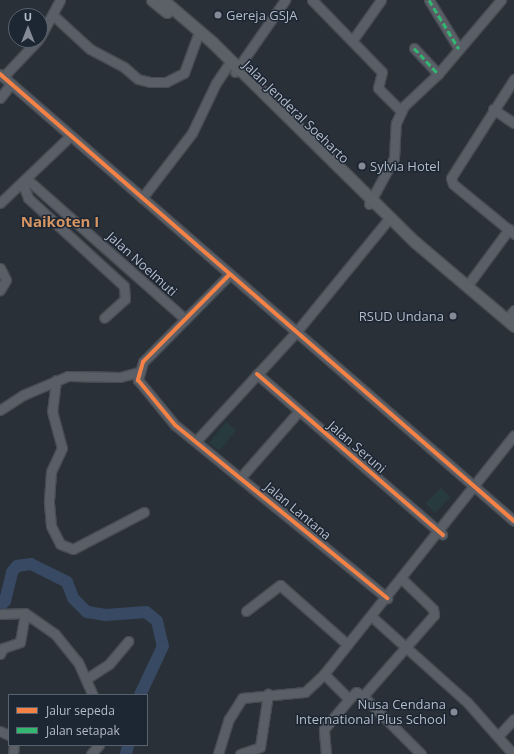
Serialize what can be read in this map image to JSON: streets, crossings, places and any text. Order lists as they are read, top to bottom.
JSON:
{
  "streets": {
    "main road": ["Jalan Jenderal Soeharto"],
    "street": ["Jalan Noelmuti", "Jalan Seruni", "Jalan Lantana"]
  },
  "districts": ["Naikoten I"],
  "places": [
    "Gereja GSJA",
    "Sylvia Hotel",
    "RSUD Undana",
    "Nusa Cendana International Plus School"
  ],
  "legend": ["Jalur sepeda", "Jalan setapak"],
  "north": "top"
}
